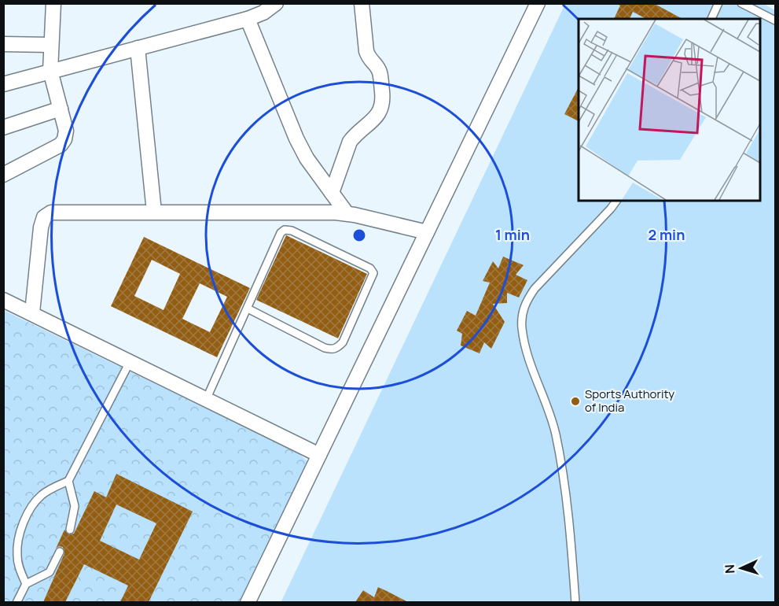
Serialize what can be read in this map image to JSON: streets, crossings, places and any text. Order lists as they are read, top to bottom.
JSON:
{
  "places": ["Sports Authority of India"],
  "north": "left",
  "rings": ["1 min", "2 min"]
}
